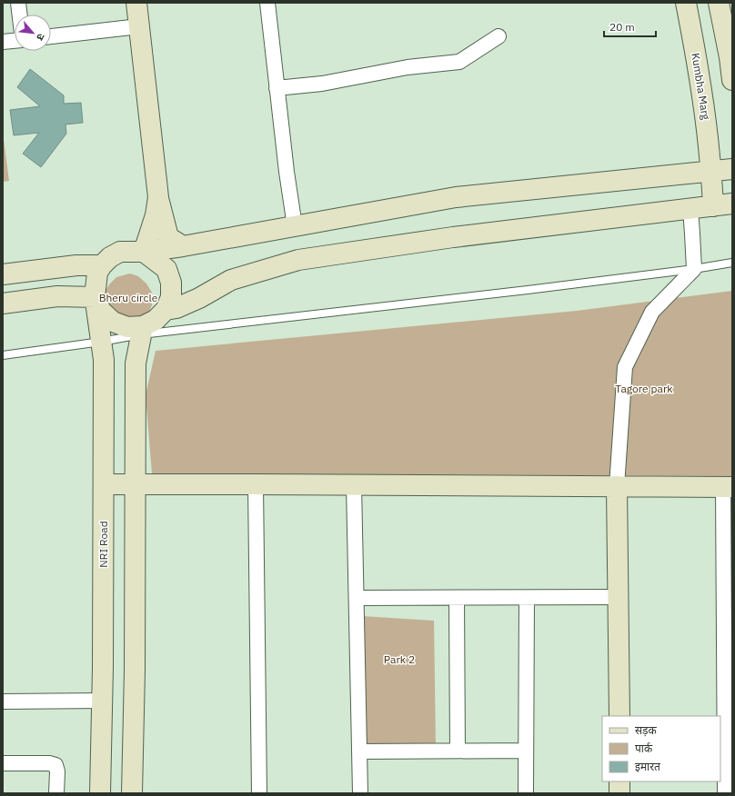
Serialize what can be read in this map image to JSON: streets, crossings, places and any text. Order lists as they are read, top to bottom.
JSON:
{
  "streets": {
    "street": ["Kumbha Marg", "NRI Road"]
  },
  "parks": ["Bheru circle", "Tagore park", "Park 2"],
  "legend": ["सड़क", "पार्क", "इमारत"],
  "scale_bar": "20 m",
  "north": "bottom right"
}
